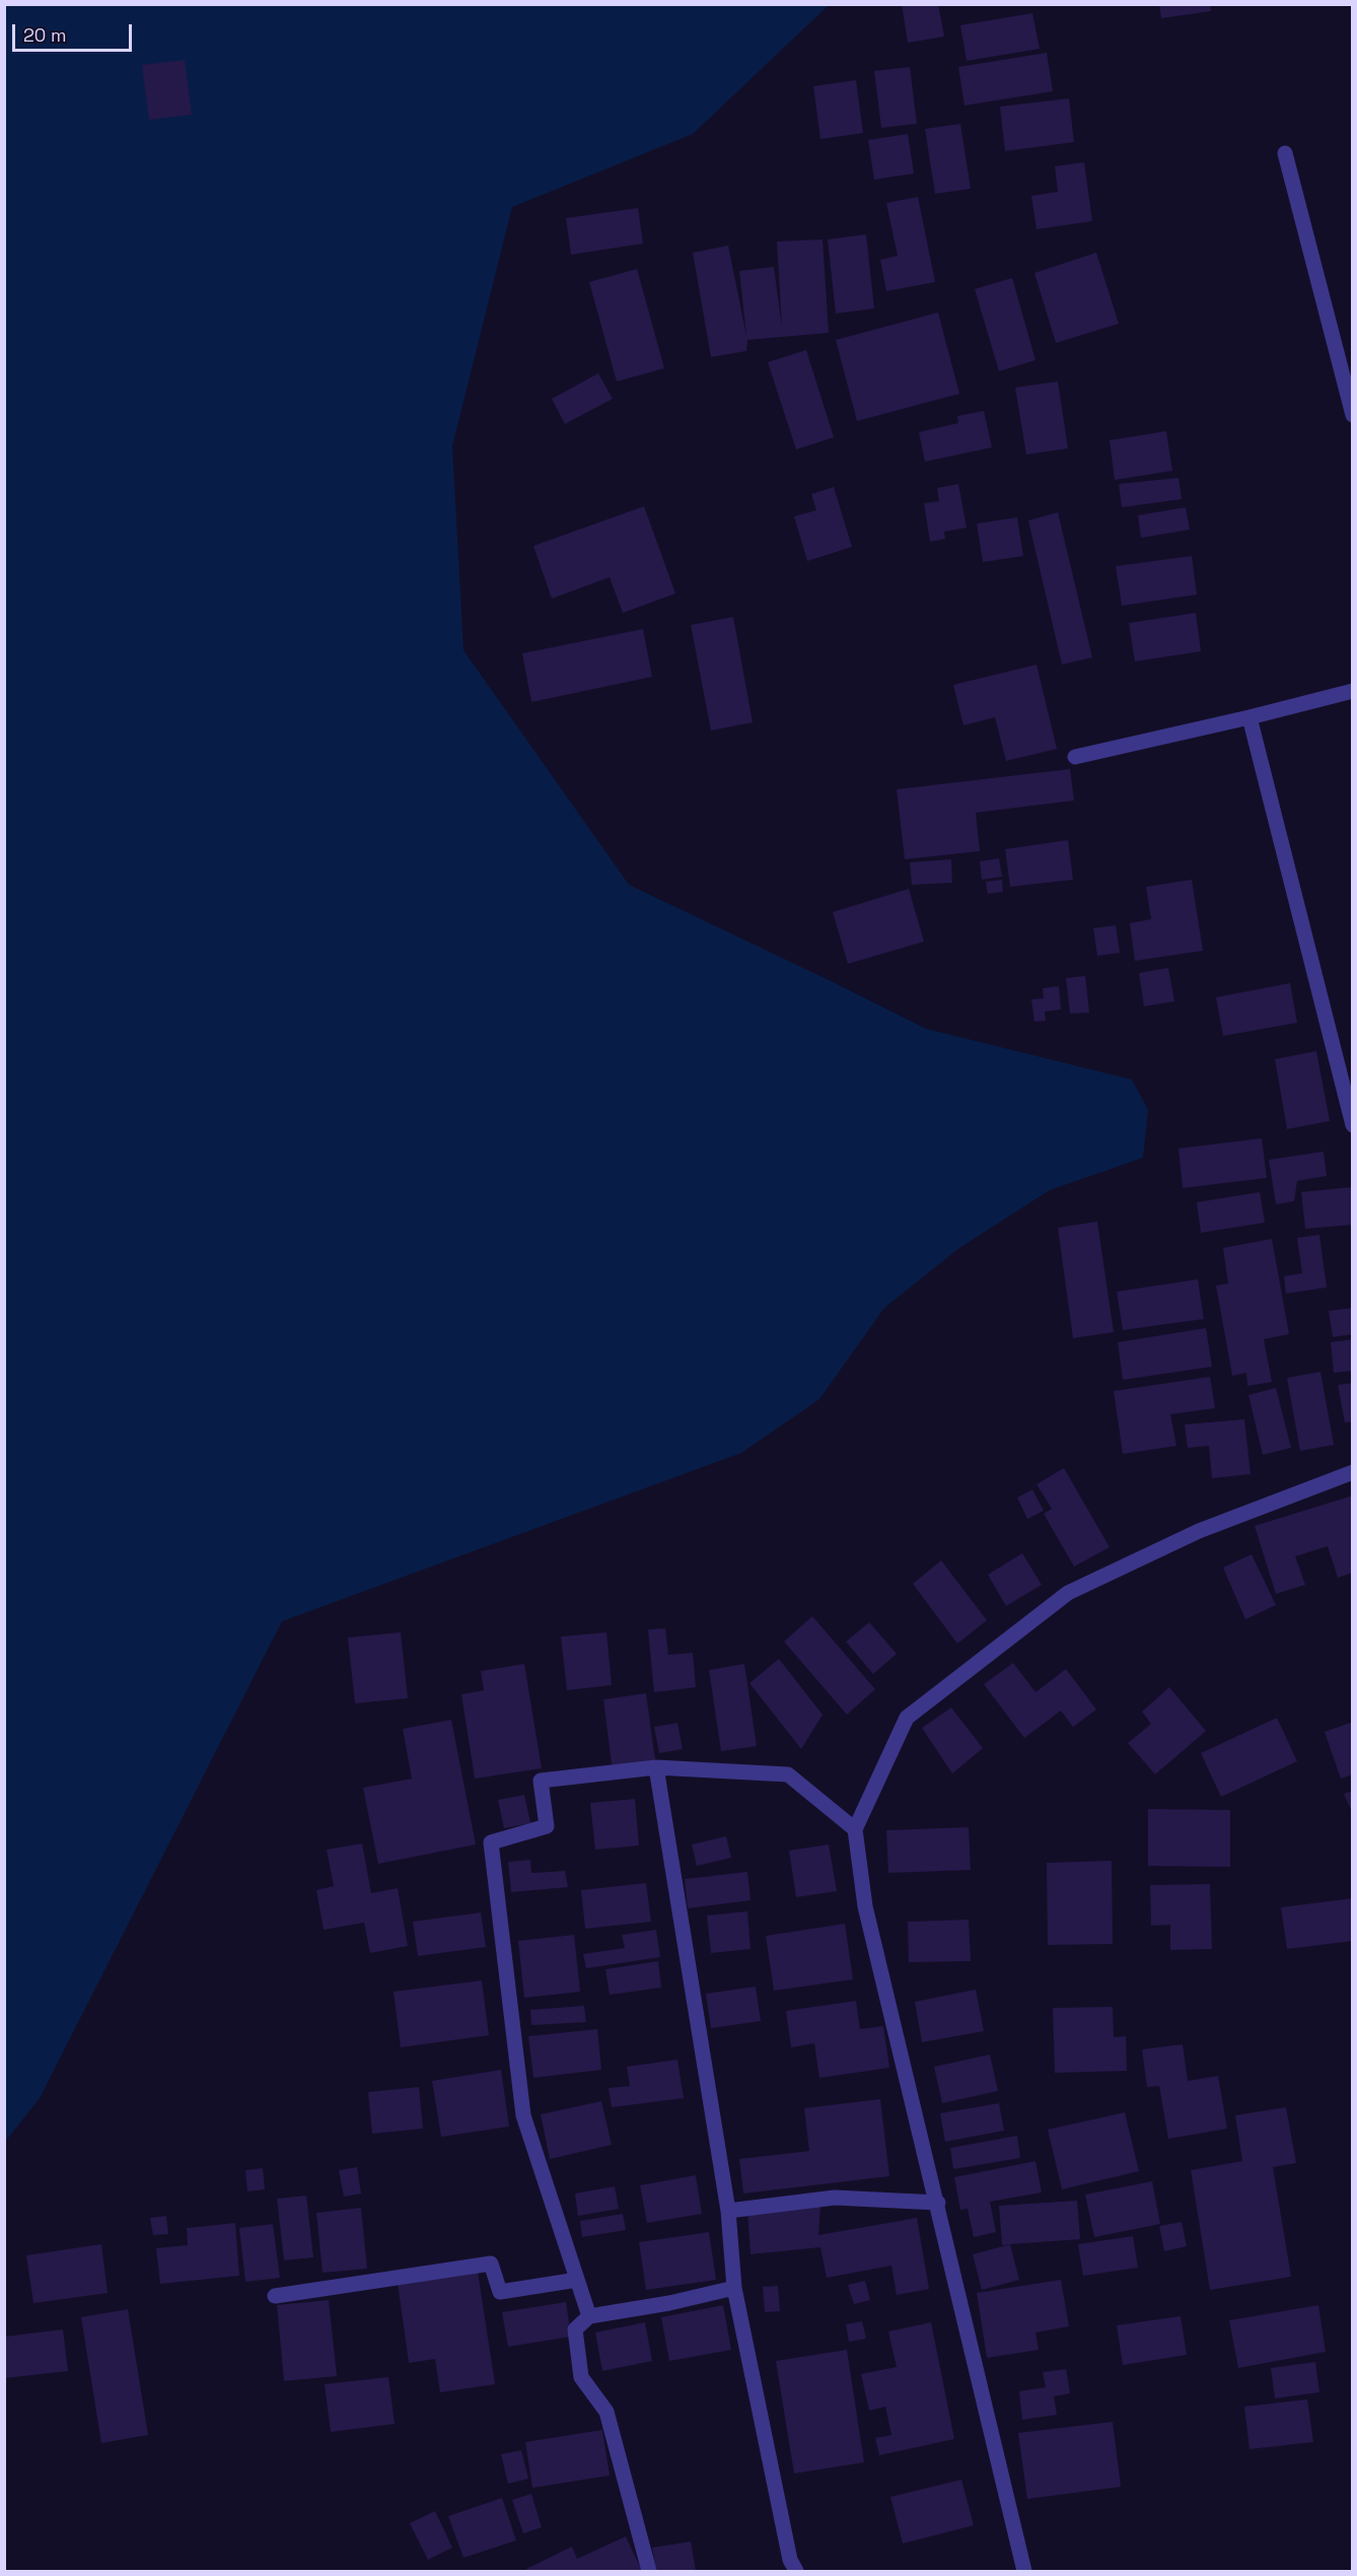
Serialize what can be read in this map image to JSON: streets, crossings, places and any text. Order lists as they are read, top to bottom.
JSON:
{
  "scale_bar": "20 m"
}
